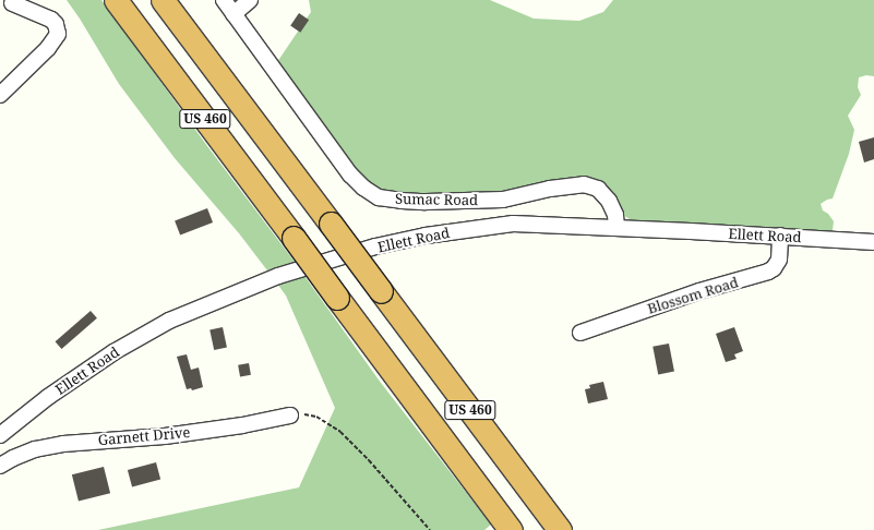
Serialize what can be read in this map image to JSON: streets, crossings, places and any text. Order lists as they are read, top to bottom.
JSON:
{
  "streets": {
    "highway": ["US 460"],
    "street": [
      "Sumac Road",
      "Ellett Road",
      "Blossom Road",
      "Garnett Drive"
    ]
  },
  "crossings": [
    ["Sumac Road", "Ellett Road"],
    ["Ellett Road", "Blossom Road"]
  ]
}
